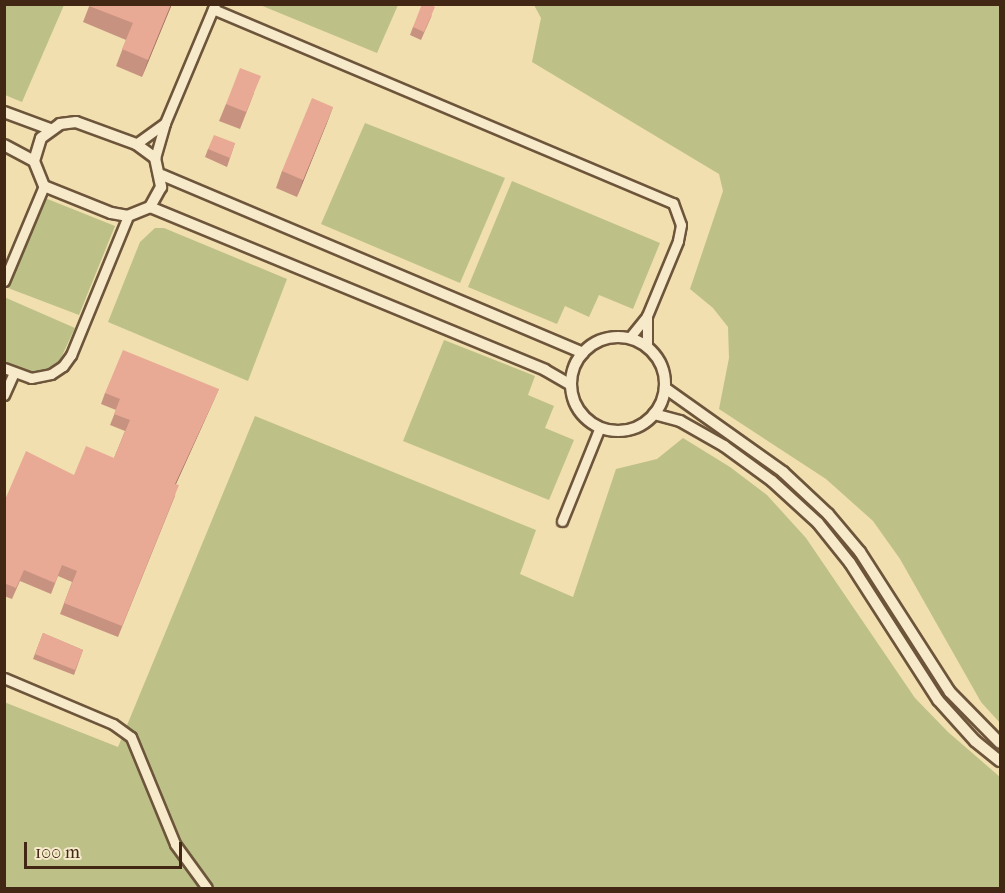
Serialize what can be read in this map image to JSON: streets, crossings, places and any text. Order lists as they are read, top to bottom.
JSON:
{
  "scale_bar": "100 m"
}
